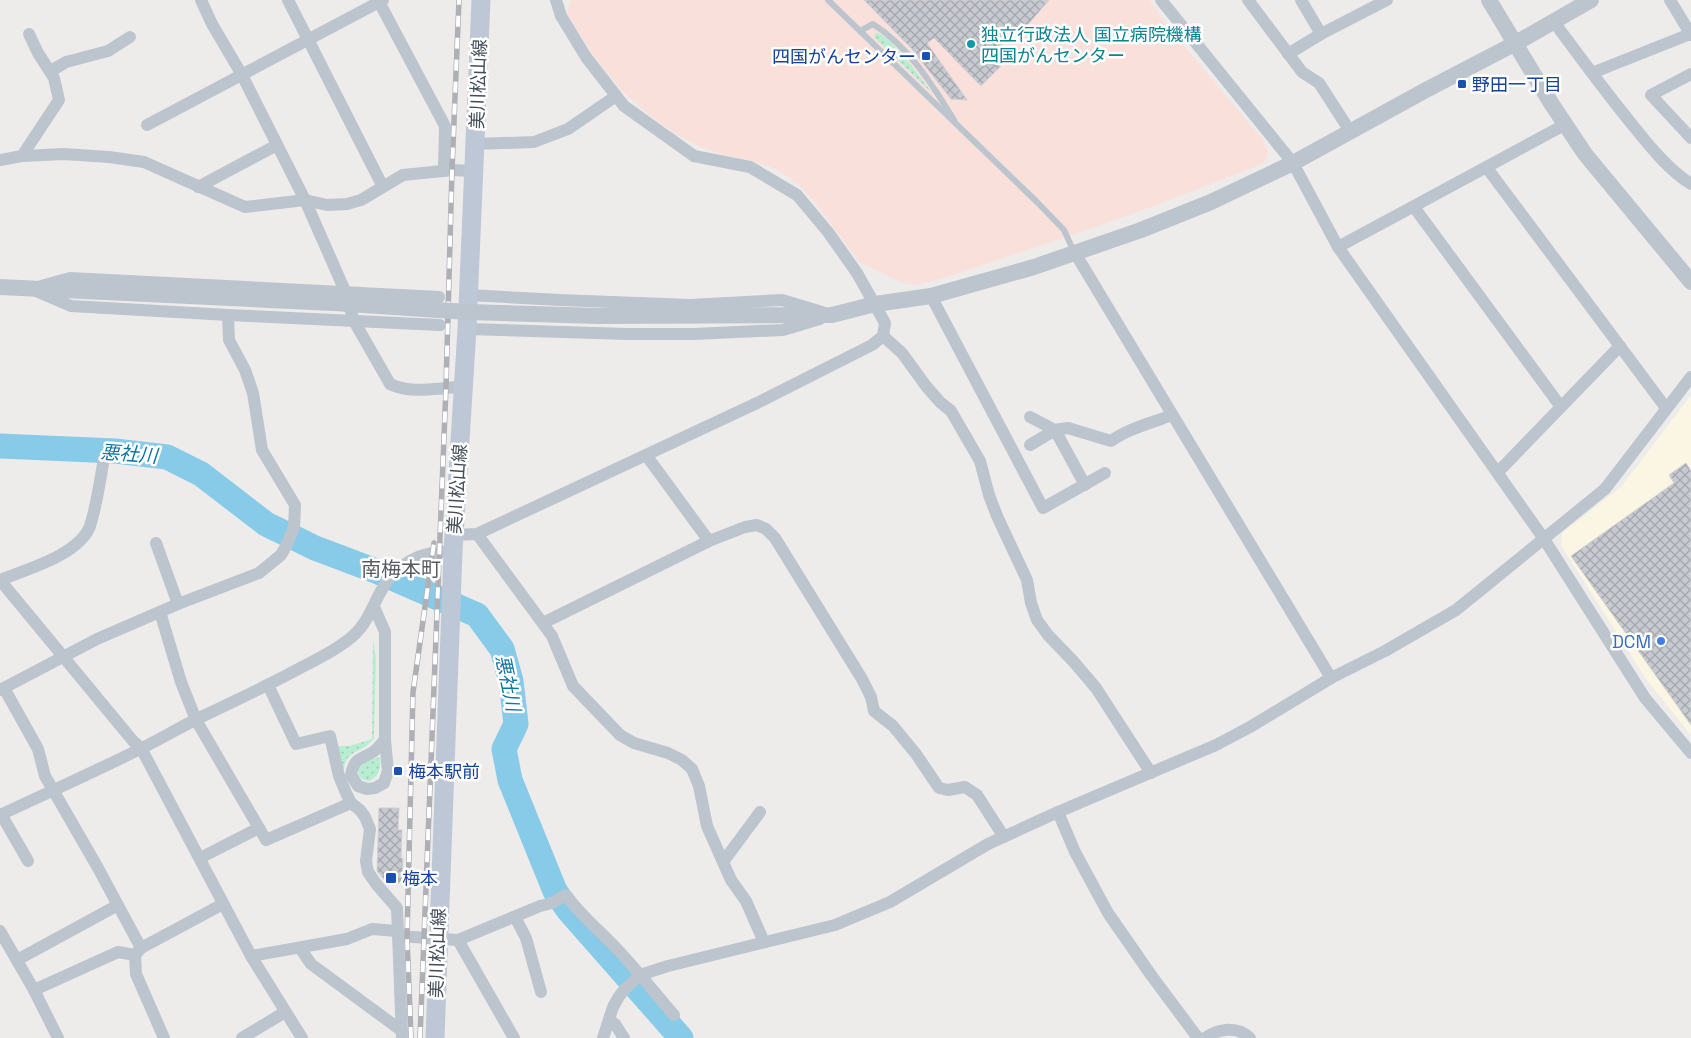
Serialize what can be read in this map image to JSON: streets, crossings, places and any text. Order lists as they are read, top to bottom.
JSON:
{
  "streets": {
    "main road": ["美川松山線"]
  },
  "districts": ["南梅本町"],
  "water": ["悪社川"],
  "places": {
    "other": ["独立行政法人 国立病院機構 四国がんセンター", "DCM"],
    "transit": [
      "四国がんセンター",
      "野田一丁目",
      "梅本駅前",
      "梅本"
    ]
  }
}
